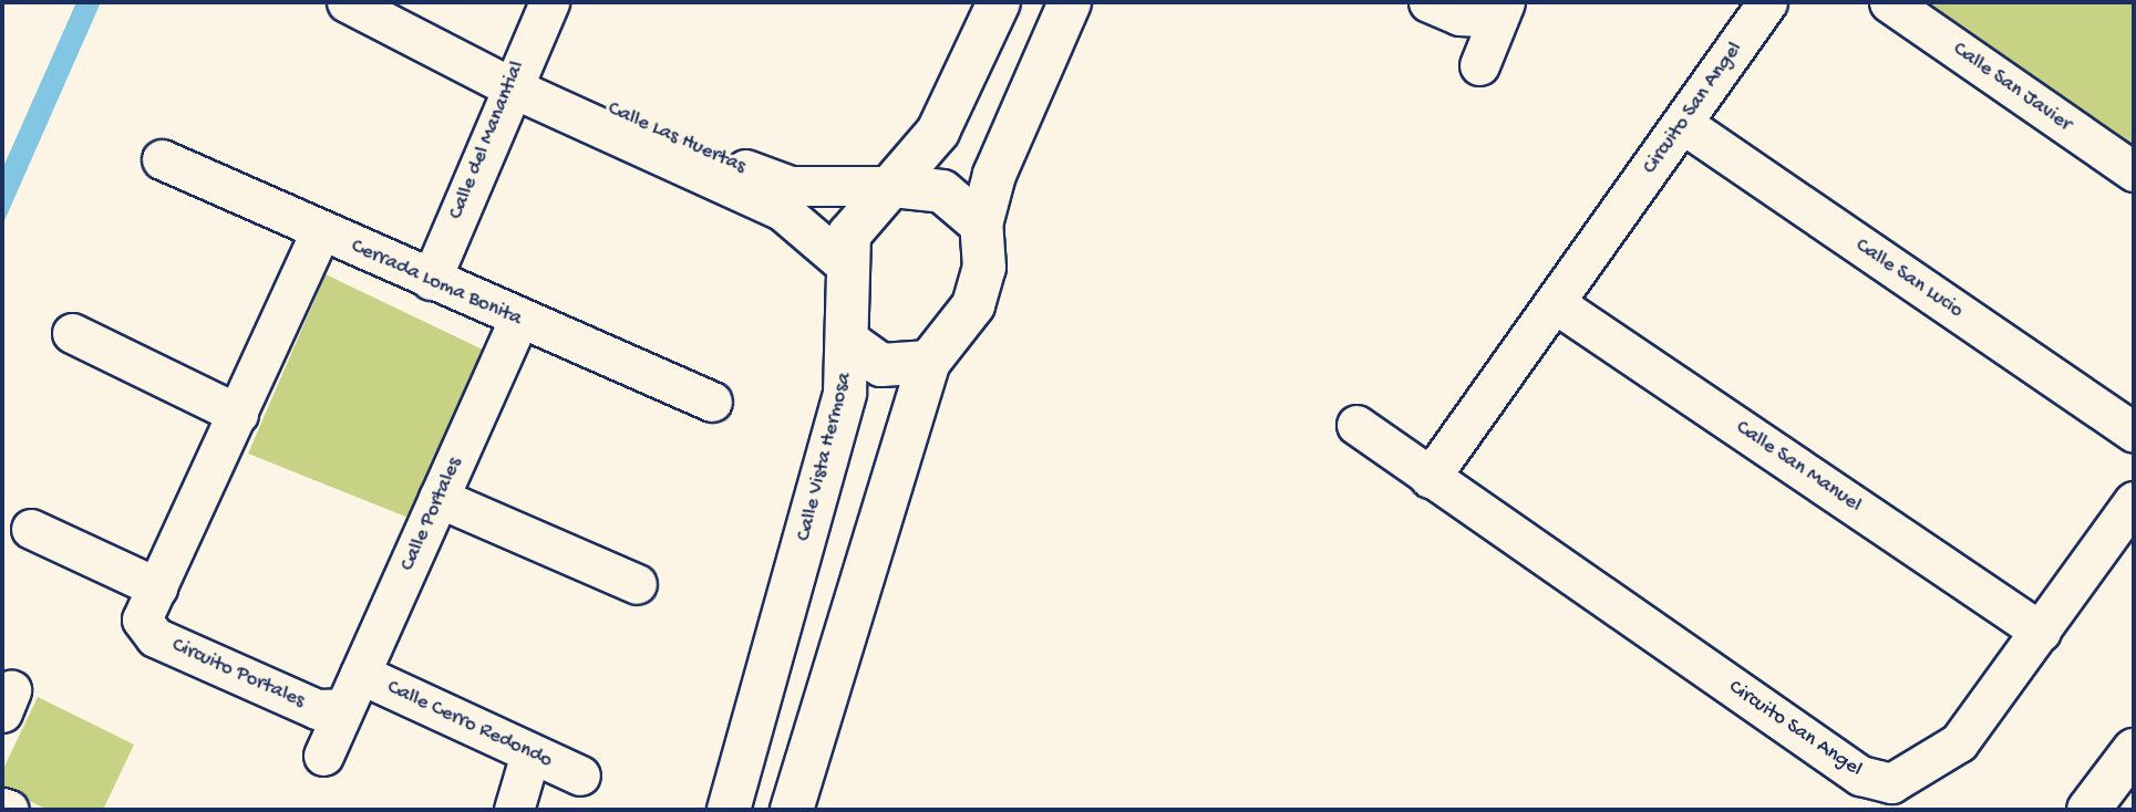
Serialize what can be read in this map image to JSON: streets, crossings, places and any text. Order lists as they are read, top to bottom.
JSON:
{
  "streets": {
    "street": [
      "Calle San Javier",
      "Circuito San Angel",
      "Calle Las Huertas",
      "Calle del Manantial",
      "Calle San Lucio",
      "Cerrada Loma Bonita",
      "Calle Vista Hermosa",
      "Calle San Manuel",
      "Calle Portales",
      "Circuito Portales",
      "Calle Cerro Redondo"
    ]
  },
  "crossings": [
    ["Circuito San Angel", "Calle San Lucio"],
    ["Circuito San Angel", "Calle San Manuel"],
    ["Calle Las Huertas", "Calle del Manantial"],
    ["Calle Las Huertas", "Calle Vista Hermosa"],
    ["Calle del Manantial", "Cerrada Loma Bonita"],
    ["Cerrada Loma Bonita", "Calle Portales"],
    ["Calle Portales", "Circuito Portales"],
    ["Calle Portales", "Calle Cerro Redondo"]
  ]
}
